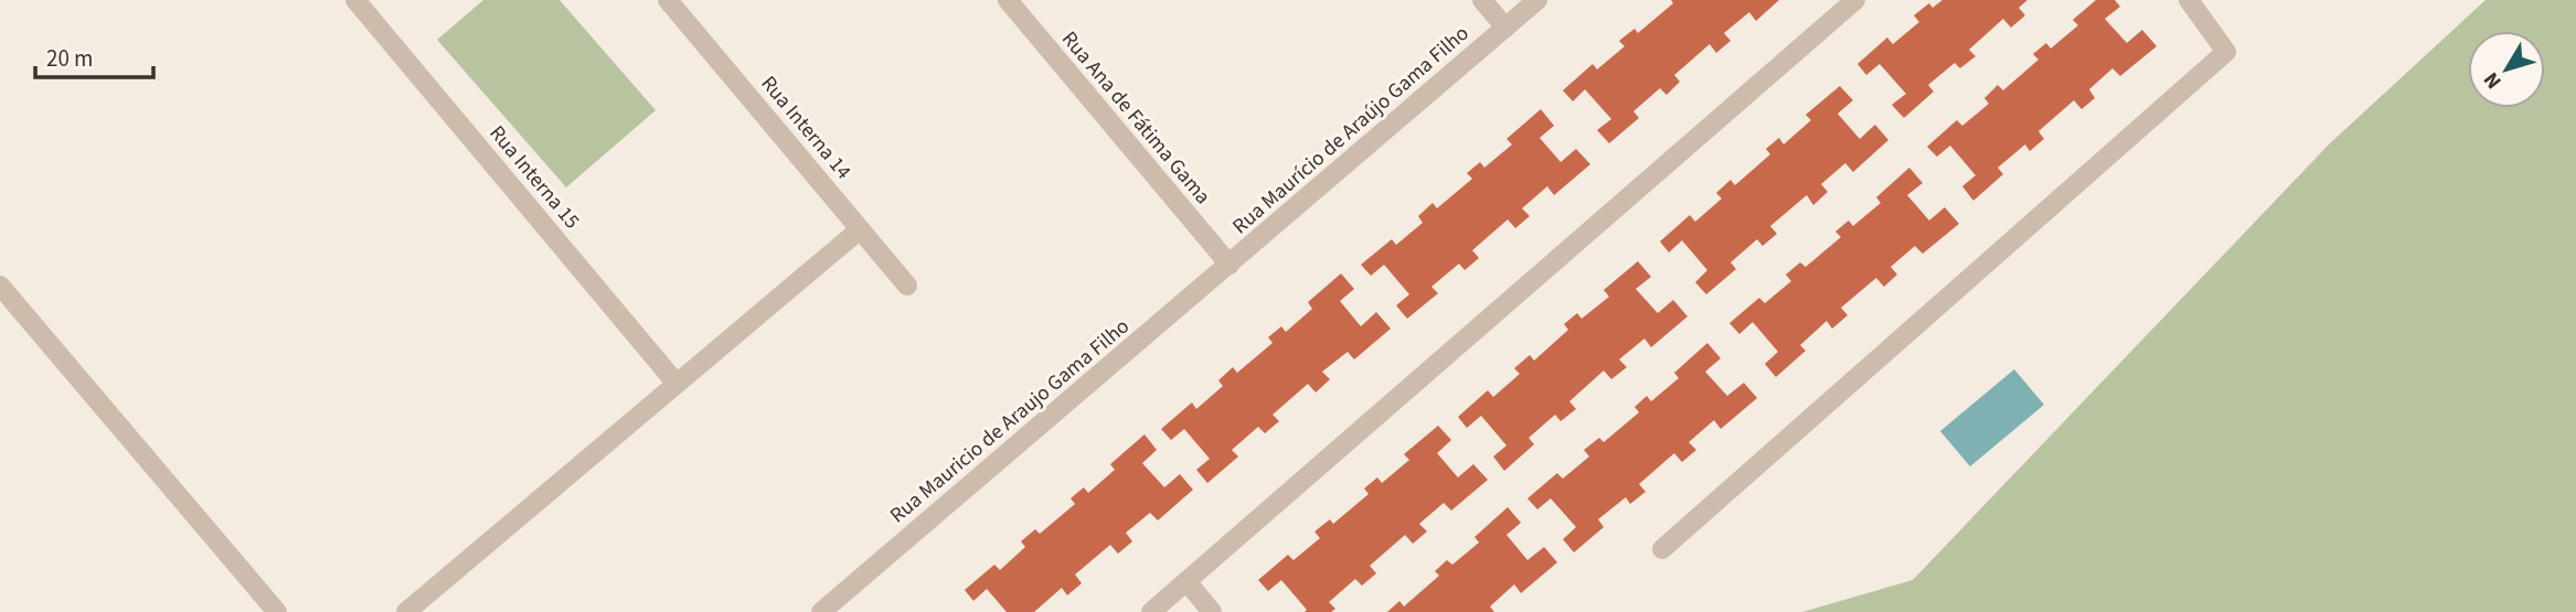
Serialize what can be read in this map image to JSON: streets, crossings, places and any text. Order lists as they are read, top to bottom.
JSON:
{
  "streets": {
    "street": [
      "Rua Ana de Fátima Gama",
      "Rua Interna 14",
      "Rua Maurício de Araújo Gama Filho",
      "Rua Interna 15",
      "Rua Mauricio de Araujo Gama Filho"
    ]
  },
  "crossings": [
    ["Rua Ana de Fátima Gama", "Rua Maurício de Araújo Gama Filho"],
    ["Rua Ana de Fátima Gama", "Rua Mauricio de Araujo Gama Filho"],
    ["Rua Maurício de Araújo Gama Filho", "Rua Mauricio de Araujo Gama Filho"]
  ],
  "scale_bar": "20 m",
  "north": "bottom left"
}
